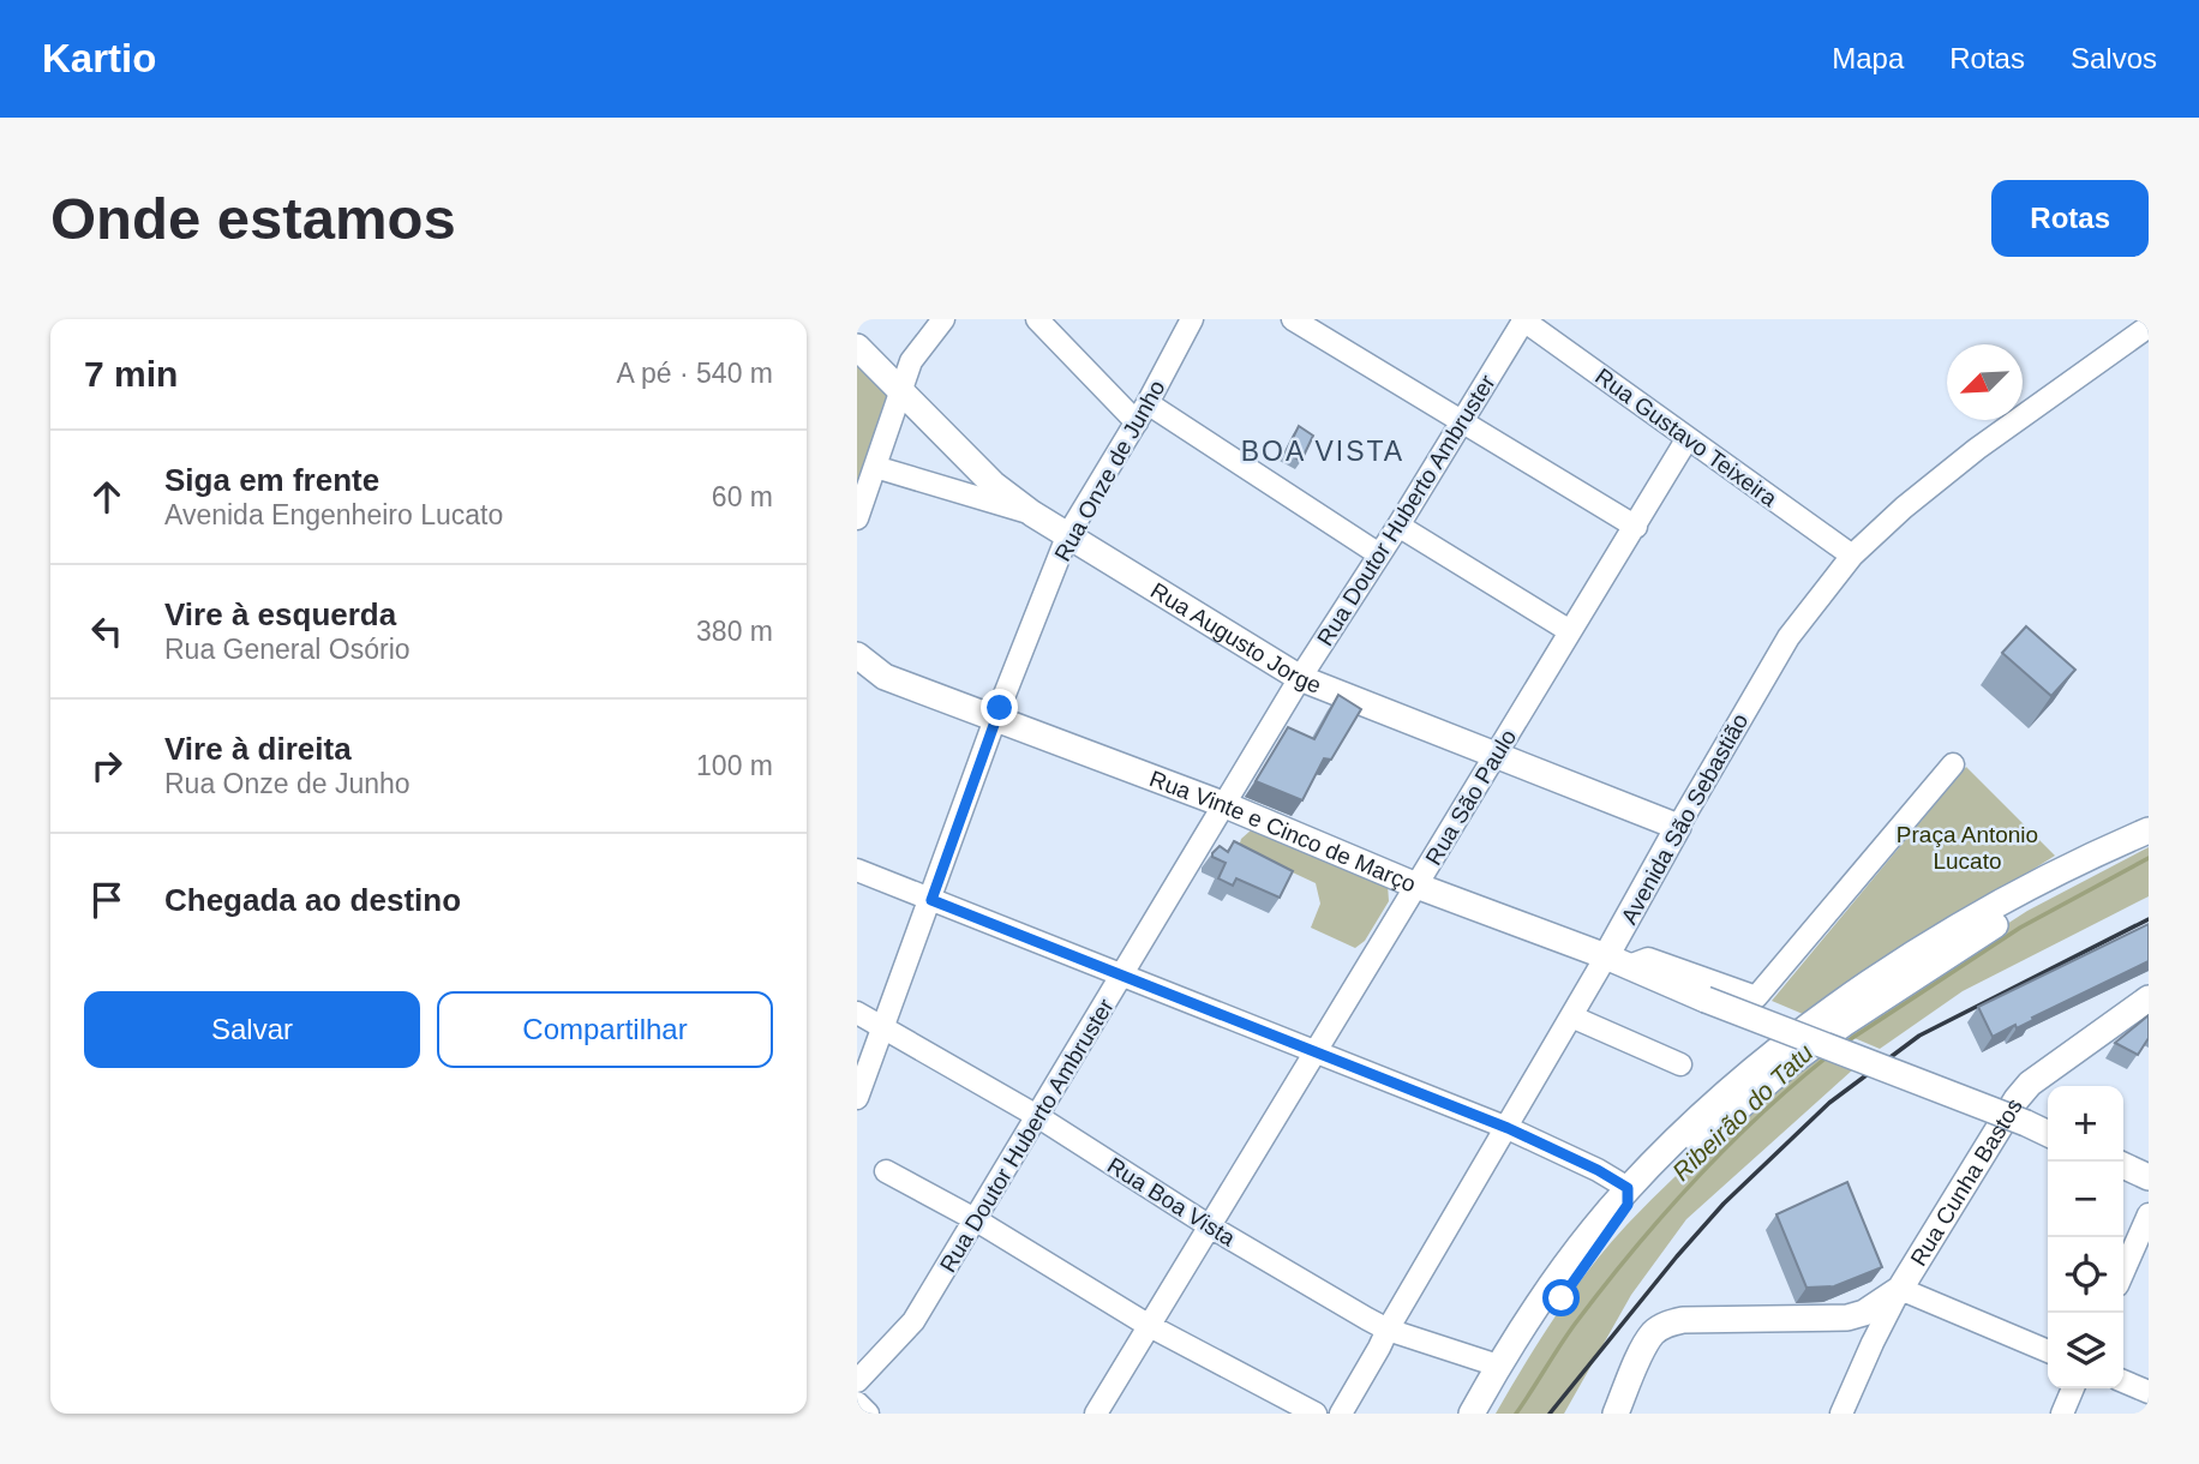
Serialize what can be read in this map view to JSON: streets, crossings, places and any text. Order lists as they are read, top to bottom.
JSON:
{
  "streets": {
    "main road": [
      "Rua Augusto Jorge",
      "Avenida São Sebastião",
      "Rua Vinte e Cinco de Março",
      "Rua Cunha Bastos"
    ],
    "street": [
      "Rua Gustavo Teixeira",
      "Rua Onze de Junho",
      "Rua Doutor Huberto Ambruster",
      "Rua São Paulo",
      "Rua Boa Vista"
    ]
  },
  "crossings": [
    ["Rua Gustavo Teixeira", "Rua Doutor Huberto Ambruster"],
    ["Rua Gustavo Teixeira", "Rua São Paulo"],
    ["Rua Gustavo Teixeira", "Avenida São Sebastião"],
    ["Rua Onze de Junho", "Rua Augusto Jorge"],
    ["Rua Onze de Junho", "Rua Vinte e Cinco de Março"],
    ["Rua Onze de Junho", "Rua Boa Vista"],
    ["Rua Doutor Huberto Ambruster", "Rua Augusto Jorge"],
    ["Rua Doutor Huberto Ambruster", "Rua Vinte e Cinco de Março"],
    ["Rua Doutor Huberto Ambruster", "Rua Boa Vista"],
    ["Rua Augusto Jorge", "Rua São Paulo"],
    ["Rua Augusto Jorge", "Avenida São Sebastião"],
    ["Rua São Paulo", "Rua Vinte e Cinco de Março"],
    ["Rua São Paulo", "Rua Boa Vista"],
    ["Avenida São Sebastião", "Rua Vinte e Cinco de Março"],
    ["Avenida São Sebastião", "Rua Boa Vista"]
  ],
  "districts": ["BOA VISTA"],
  "water": ["Ribeirão do Tatu"],
  "parks": ["Praça Antonio Lucato"],
  "north": "bottom left",
  "page": {
    "header": "Kartio",
    "nav": ["Mapa", "Rotas", "Salvos"],
    "buttons": [
      "Rotas",
      ["Salvar", "Compartilhar"]
    ],
    "title": "Onde estamos",
    "heading": ["7 min", "A pé · 540 m"],
    "list": [
      ["Siga em frente", "Avenida Engenheiro Lucato", "60 m"],
      ["Vire à esquerda", "Rua General Osório", "380 m"],
      ["Vire à direita", "Rua Onze de Junho", "100 m"],
      "Chegada ao destino"
    ],
    "map_buttons": ["+", "−"]
  }
}
